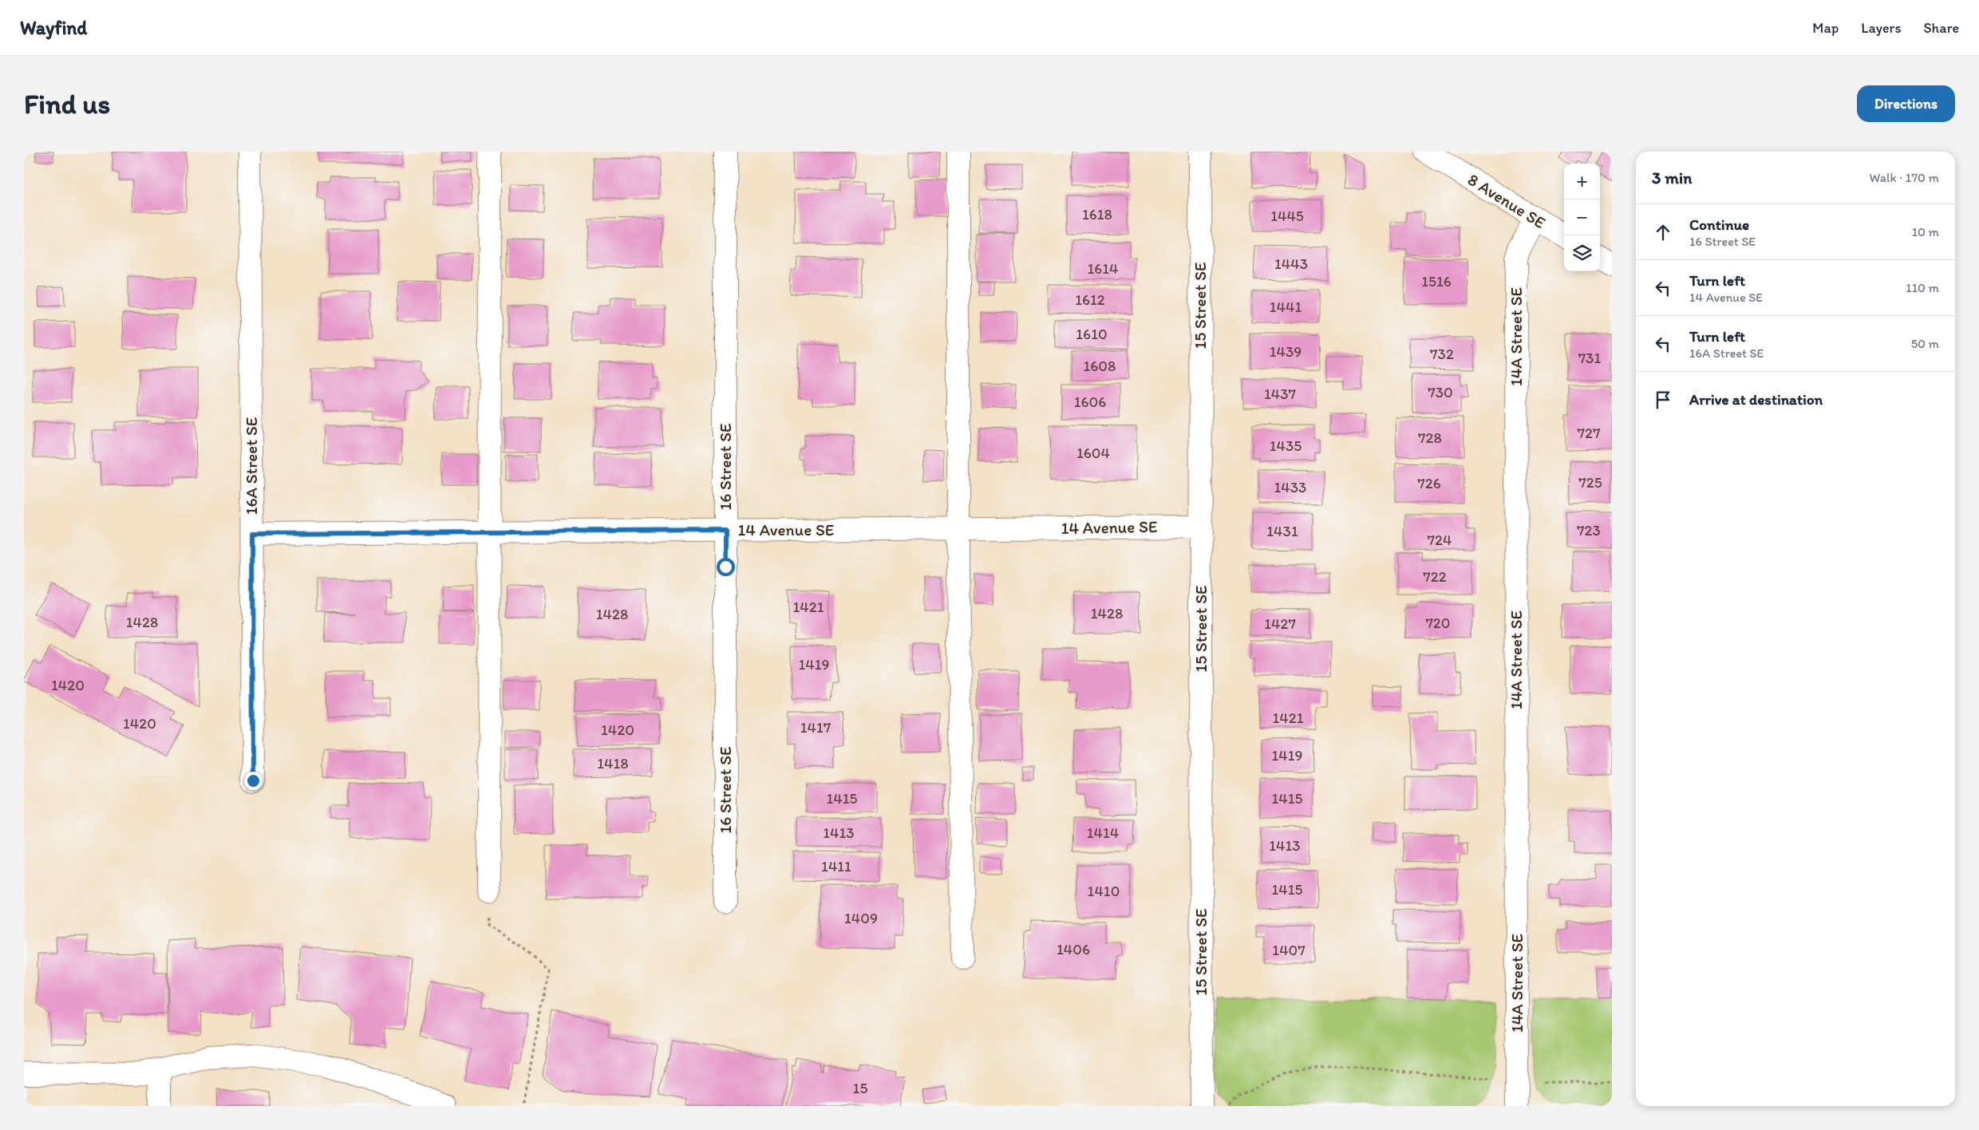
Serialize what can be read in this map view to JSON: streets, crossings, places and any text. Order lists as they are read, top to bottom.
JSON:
{
  "streets": {
    "street": [
      "8 Avenue SE",
      "15 Street SE",
      "14A Street SE",
      "16A Street SE",
      "16 Street SE",
      "14 Avenue SE"
    ]
  },
  "crossings": [
    ["8 Avenue SE", "14A Street SE"],
    ["15 Street SE", "14 Avenue SE"],
    ["16A Street SE", "14 Avenue SE"],
    ["16 Street SE", "14 Avenue SE"]
  ],
  "house_numbers": [
    "1618",
    "1445",
    "1443",
    "1614",
    "1516",
    "1612",
    "1441",
    "1610",
    "1439",
    "732",
    "731",
    "1608",
    "730",
    "1437",
    "1606",
    "727",
    "728",
    "1435",
    "1604",
    "725",
    "726",
    "1433",
    "723",
    "1431",
    "724",
    "722",
    "1421",
    "1428",
    "1428",
    "1428",
    "720",
    "1427",
    "1419",
    "1420",
    "1421",
    "1420",
    "1417",
    "1420",
    "1419",
    "1418",
    "1415",
    "1415",
    "1413",
    "1414",
    "1413",
    "1411",
    "1415",
    "1410",
    "1409",
    "1406",
    "1407",
    "15"
  ],
  "page": {
    "header": "Wayfind",
    "nav": ["Map", "Layers", "Share"],
    "buttons": "Directions",
    "title": "Find us",
    "heading": ["3 min", "Walk · 170 m"],
    "map_buttons": ["+", "−"],
    "list": [
      ["Continue", "16 Street SE", "10 m"],
      ["Turn left", "14 Avenue SE", "110 m"],
      ["Turn left", "16A Street SE", "50 m"],
      "Arrive at destination"
    ]
  }
}
